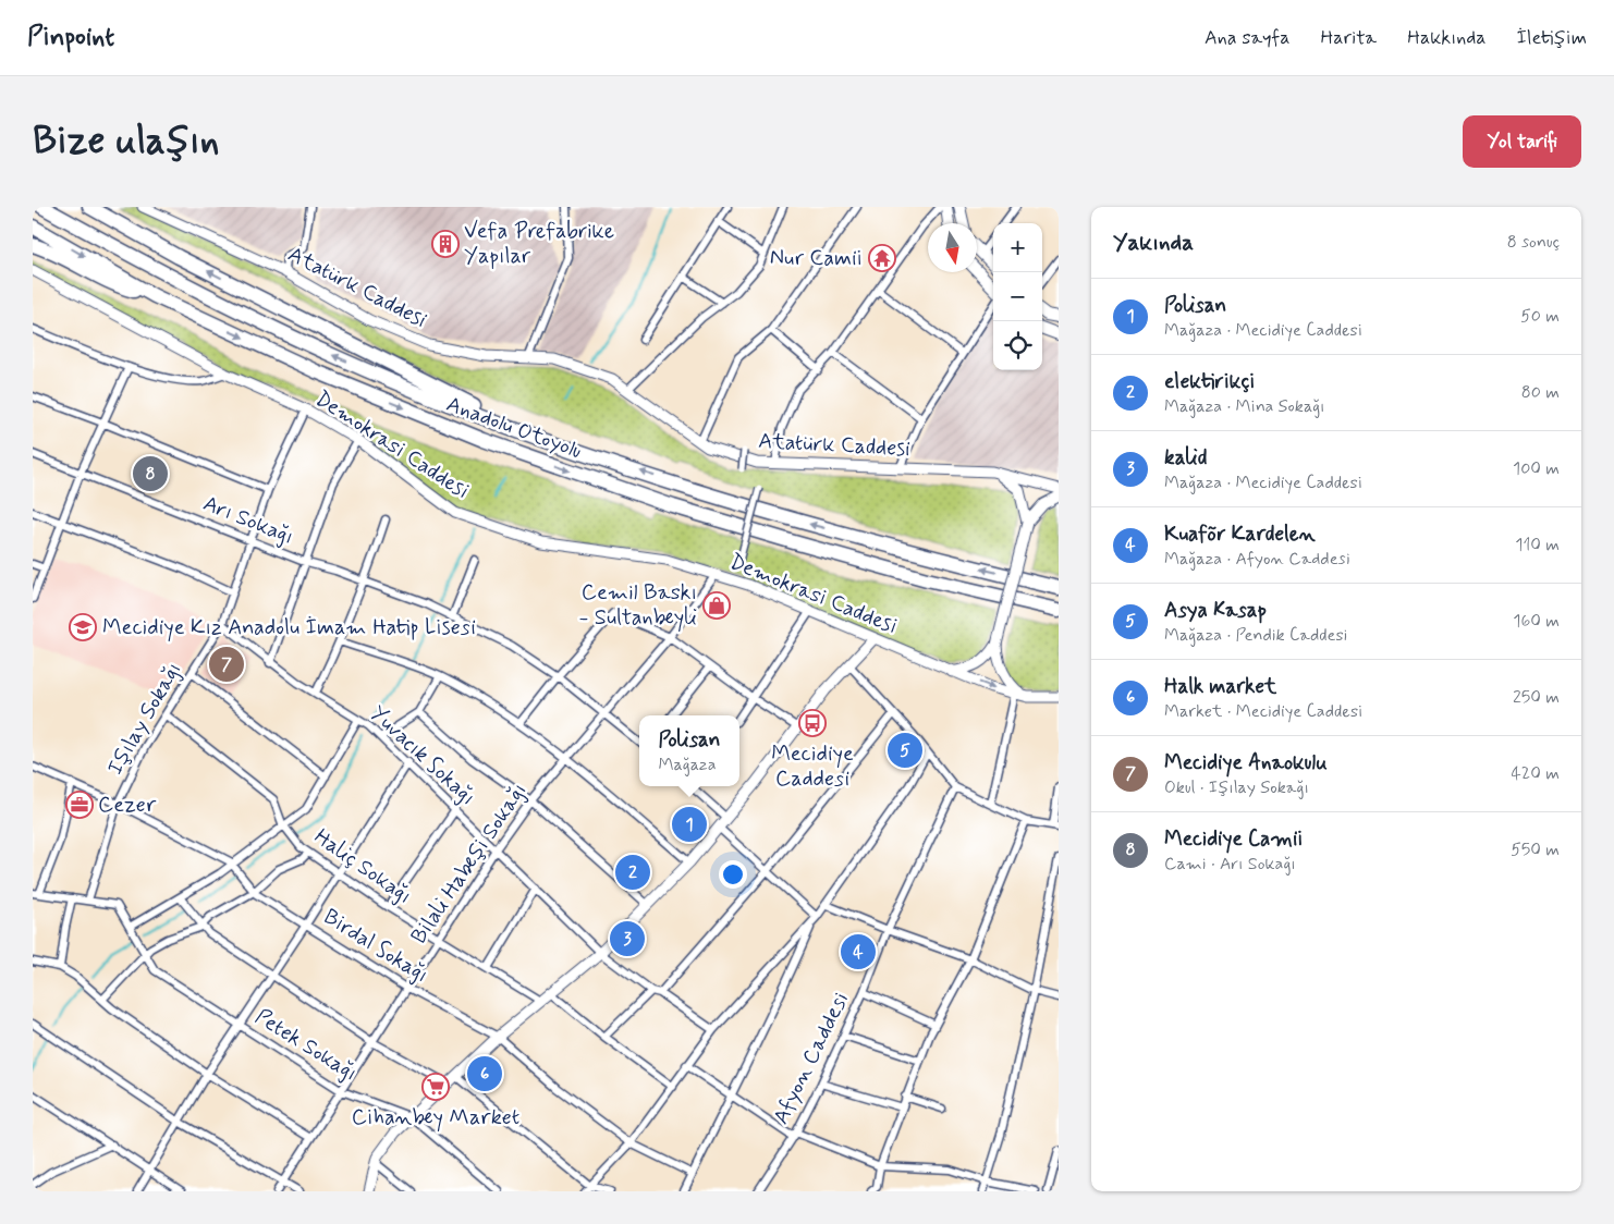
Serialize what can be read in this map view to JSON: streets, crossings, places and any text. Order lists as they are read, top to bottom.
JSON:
{
  "streets": {
    "highway": ["Anadolu Otoyolu"],
    "street": [
      "Atatürk Caddesi",
      "Demokrasi Caddesi",
      "Arı Sokağı",
      "Işılay Sokağı",
      "Yuvacık Sokağı",
      "Bilali Habeşi Sokağı",
      "Haliç Sokağı",
      "Birdal Sokağı",
      "Petek Sokağı",
      "Afyon Caddesi"
    ]
  },
  "crossings": [
    ["Demokrasi Caddesi", "Işılay Sokağı"],
    ["Demokrasi Caddesi", "Bilali Habeşi Sokağı"],
    ["Arı Sokağı", "Işılay Sokağı"],
    ["Arı Sokağı", "Bilali Habeşi Sokağı"],
    ["Işılay Sokağı", "Yuvacık Sokağı"],
    ["Işılay Sokağı", "Haliç Sokağı"],
    ["Işılay Sokağı", "Birdal Sokağı"],
    ["Işılay Sokağı", "Petek Sokağı"],
    ["Yuvacık Sokağı", "Bilali Habeşi Sokağı"],
    ["Bilali Habeşi Sokağı", "Haliç Sokağı"],
    ["Bilali Habeşi Sokağı", "Birdal Sokağı"],
    ["Bilali Habeşi Sokağı", "Petek Sokağı"]
  ],
  "places": {
    "building": ["Vefa Prefabrike Yapılar"],
    "temple": ["Nur Camii"],
    "shop": ["Cemil Baskı - Sultanbeyli"],
    "school or university": ["Mecidiye Kız Anadolu İmam Hatip Lisesi"],
    "bus stop": ["Mecidiye Caddesi"],
    "office": ["Cezer"],
    "supermarket": ["Cihanbey Market"]
  },
  "north": "bottom",
  "page": {
    "header": "Pinpoint",
    "nav": [
      "Ana sayfa",
      "Harita",
      "Hakkında",
      "İletişim"
    ],
    "buttons": "Yol tarifi",
    "title": "Bize ulaşın",
    "heading": ["Yakında", "8 sonuç"],
    "map_buttons": ["+", "−"],
    "list": [
      {
        "mark": "1",
        "name": "Polisan",
        "note": "Mağaza · Mecidiye Caddesi",
        "value": "50 m"
      },
      {
        "mark": "2",
        "name": "elektirikçi",
        "note": "Mağaza · Mina Sokağı",
        "value": "80 m"
      },
      {
        "mark": "3",
        "name": "kalid",
        "note": "Mağaza · Mecidiye Caddesi",
        "value": "100 m"
      },
      {
        "mark": "4",
        "name": "Kuafõr Kardelen",
        "note": "Mağaza · Afyon Caddesi",
        "value": "110 m"
      },
      {
        "mark": "5",
        "name": "Asya Kasap",
        "note": "Mağaza · Pendik Caddesi",
        "value": "160 m"
      },
      {
        "mark": "6",
        "name": "Halk market",
        "note": "Market · Mecidiye Caddesi",
        "value": "250 m"
      },
      {
        "mark": "7",
        "name": "Mecidiye Anaokulu",
        "note": "Okul · Işılay Sokağı",
        "value": "420 m"
      },
      {
        "mark": "8",
        "name": "Mecidiye Camii",
        "note": "Cami · Arı Sokağı",
        "value": "550 m"
      }
    ],
    "pins": [
      "8",
      "7",
      "5",
      "1",
      "2",
      "3",
      "4",
      "6"
    ],
    "popup": ["Polisan", "Mağaza"]
  }
}
